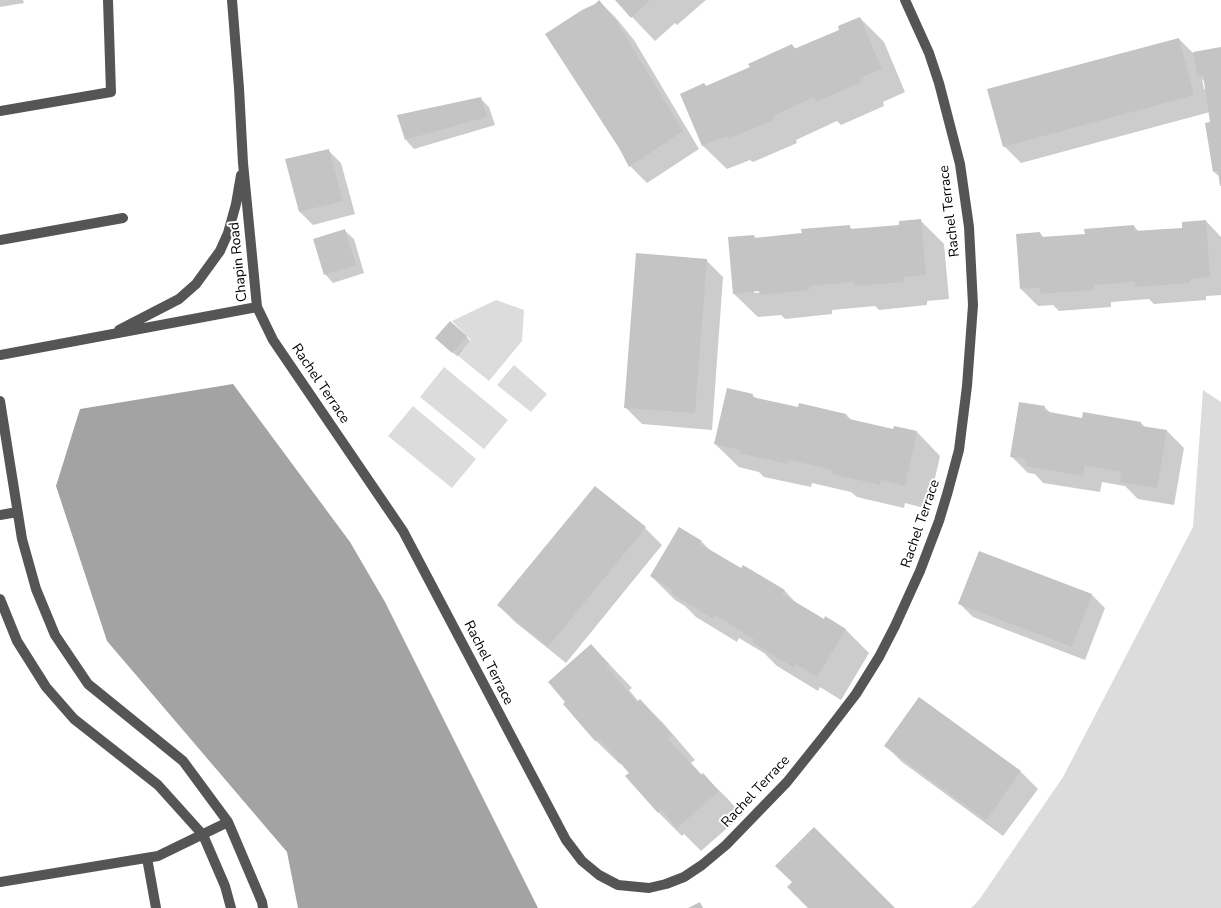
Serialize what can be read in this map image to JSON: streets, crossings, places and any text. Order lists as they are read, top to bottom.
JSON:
{
  "streets": {
    "street": ["Rachel Terrace", "Chapin Road"]
  },
  "crossings": [
    ["Rachel Terrace", "Chapin Road"]
  ]
}
